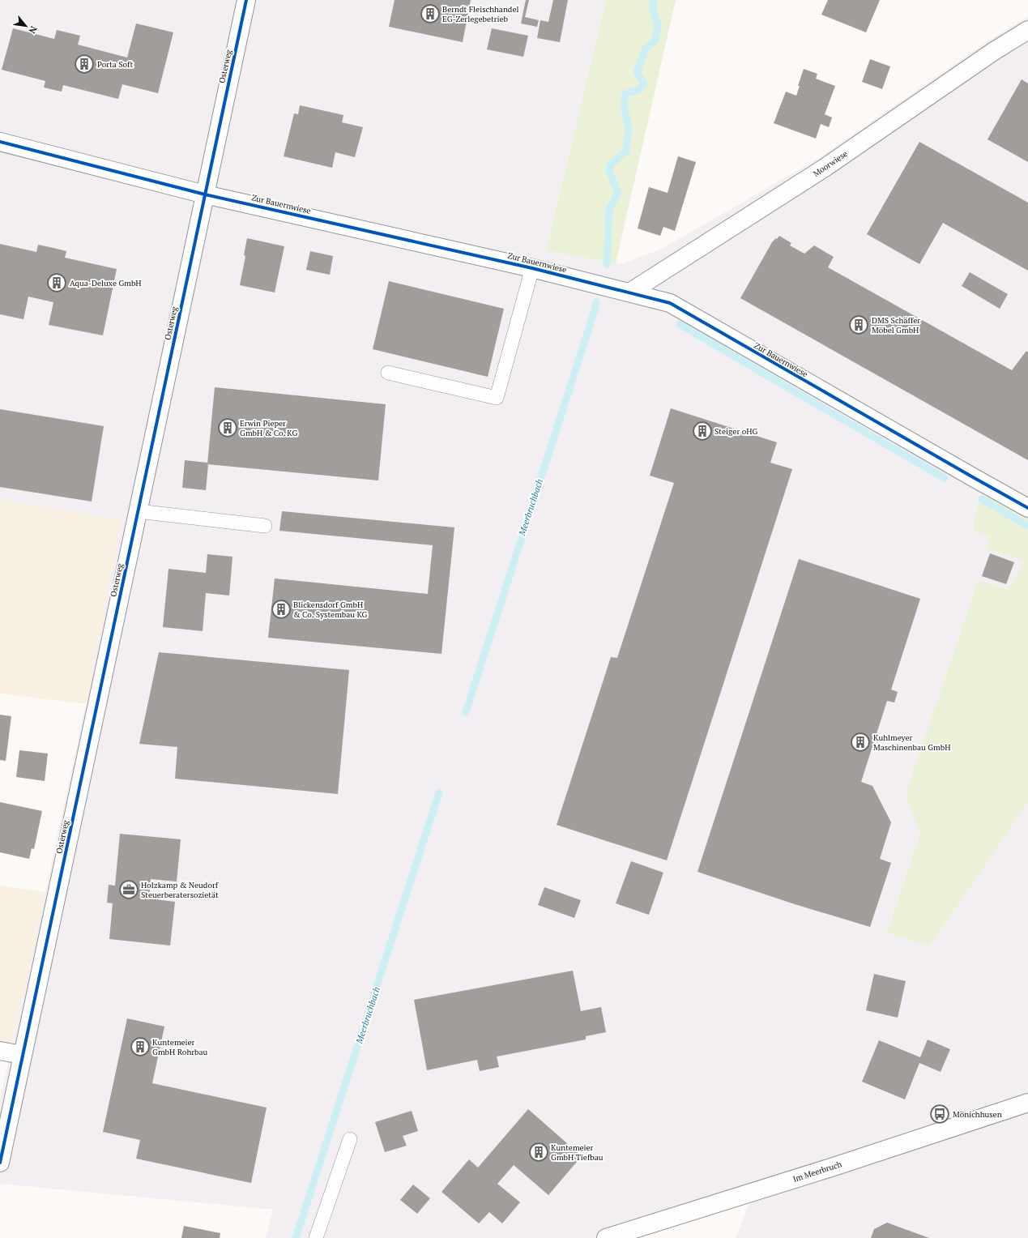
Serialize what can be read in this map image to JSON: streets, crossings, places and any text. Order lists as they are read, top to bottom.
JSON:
{
  "streets": {
    "street": [
      "Osterweg",
      "Moorwiese",
      "Zur Bauernwiese",
      "Im Meerbruch"
    ]
  },
  "crossings": [
    ["Osterweg", "Zur Bauernwiese"],
    ["Moorwiese", "Zur Bauernwiese"]
  ],
  "water": ["Meerbruchbach"],
  "places": {
    "building": [
      "Berndt Fleischhandel EG-Zerlegebetrieb",
      "Porta Soft",
      "Aqua-Deluxe GmbH",
      "DMS Schäffer Möbel GmbH",
      "Erwin Pieper GmbH & Co. KG",
      "Steiger oHG",
      "Blickensdorf GmbH & Co. Systembau KG",
      "Kuhlmeyer Maschinenbau GmbH",
      "Kuntemeier GmbH Rohrbau",
      "Kuntemeier GmbH Tiefbau"
    ],
    "office": ["Holzkamp & Neudorf Steuerberatersozietät"],
    "bus stop": ["Mönichhusen"]
  },
  "north": "bottom right"
}
